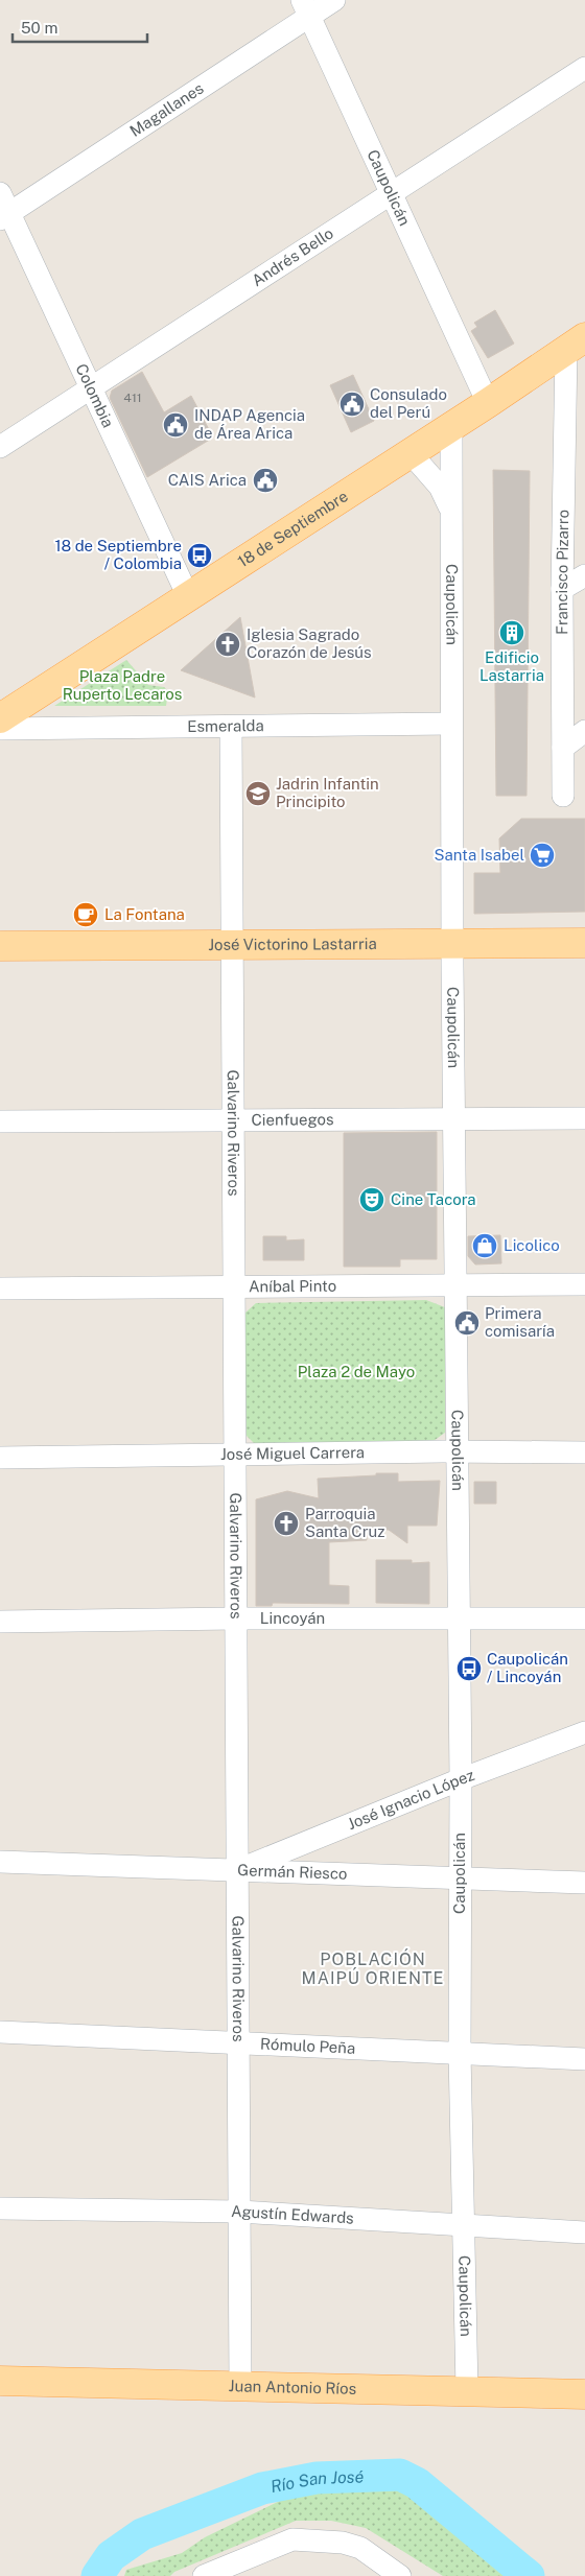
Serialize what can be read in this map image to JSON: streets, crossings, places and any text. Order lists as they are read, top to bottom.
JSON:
{
  "streets": {
    "main road": ["18 de Septiembre", "José Victorino Lastarria", "Juan Antonio Ríos"],
    "street": [
      "Magallanes",
      "Caupolicán",
      "Andrés Bello",
      "Colombia",
      "Francisco Pizarro",
      "Esmeralda",
      "Cienfuegos",
      "Galvarino Riveros",
      "Aníbal Pinto",
      "José Miguel Carrera",
      "Lincoyán",
      "José Ignacio López",
      "Germán Riesco",
      "Rómulo Peña",
      "Agustín Edwards"
    ]
  },
  "crossings": [
    ["Magallanes", "Caupolicán"],
    ["Magallanes", "Colombia"],
    ["Caupolicán", "Andrés Bello"],
    ["Caupolicán", "18 de Septiembre"],
    ["Caupolicán", "Esmeralda"],
    ["Caupolicán", "José Victorino Lastarria"],
    ["Caupolicán", "Cienfuegos"],
    ["Caupolicán", "Aníbal Pinto"],
    ["Caupolicán", "José Miguel Carrera"],
    ["Caupolicán", "Lincoyán"],
    ["Caupolicán", "José Ignacio López"],
    ["Caupolicán", "Germán Riesco"],
    ["Caupolicán", "Rómulo Peña"],
    ["Caupolicán", "Agustín Edwards"],
    ["Caupolicán", "Juan Antonio Ríos"],
    ["Andrés Bello", "Colombia"],
    ["Colombia", "18 de Septiembre"],
    ["18 de Septiembre", "Francisco Pizarro"],
    ["Esmeralda", "Galvarino Riveros"],
    ["José Victorino Lastarria", "Galvarino Riveros"],
    ["Cienfuegos", "Galvarino Riveros"],
    ["Galvarino Riveros", "Aníbal Pinto"],
    ["Galvarino Riveros", "José Miguel Carrera"],
    ["Galvarino Riveros", "Lincoyán"],
    ["Galvarino Riveros", "José Ignacio López"],
    ["Galvarino Riveros", "Germán Riesco"],
    ["Galvarino Riveros", "Rómulo Peña"],
    ["Galvarino Riveros", "Agustín Edwards"],
    ["Galvarino Riveros", "Juan Antonio Ríos"],
    ["José Ignacio López", "Germán Riesco"]
  ],
  "districts": ["POBLACIÓN MAIPÚ ORIENTE"],
  "water": ["Río San José"],
  "parks": ["Plaza Padre Ruperto Lecaros", "Plaza 2 de Mayo"],
  "places": {
    "public building": [
      "Consulado del Perú",
      "INDAP Agencia de Área Arica",
      "CAIS Arica",
      "Primera comisaría"
    ],
    "bus stop": ["18 de Septiembre / Colombia", "Caupolicán / Lincoyán"],
    "building": ["Edificio Lastarria"],
    "church": ["Iglesia Sagrado Corazón de Jesús", "Parroquia Santa Cruz"],
    "school or university": ["Jadrin Infantin Principito"],
    "supermarket": ["Santa Isabel"],
    "cafe": ["La Fontana"],
    "theatre": ["Cine Tacora"],
    "shop": ["Licolico"]
  },
  "house_numbers": ["411"],
  "scale_bar": "50 m"
}
